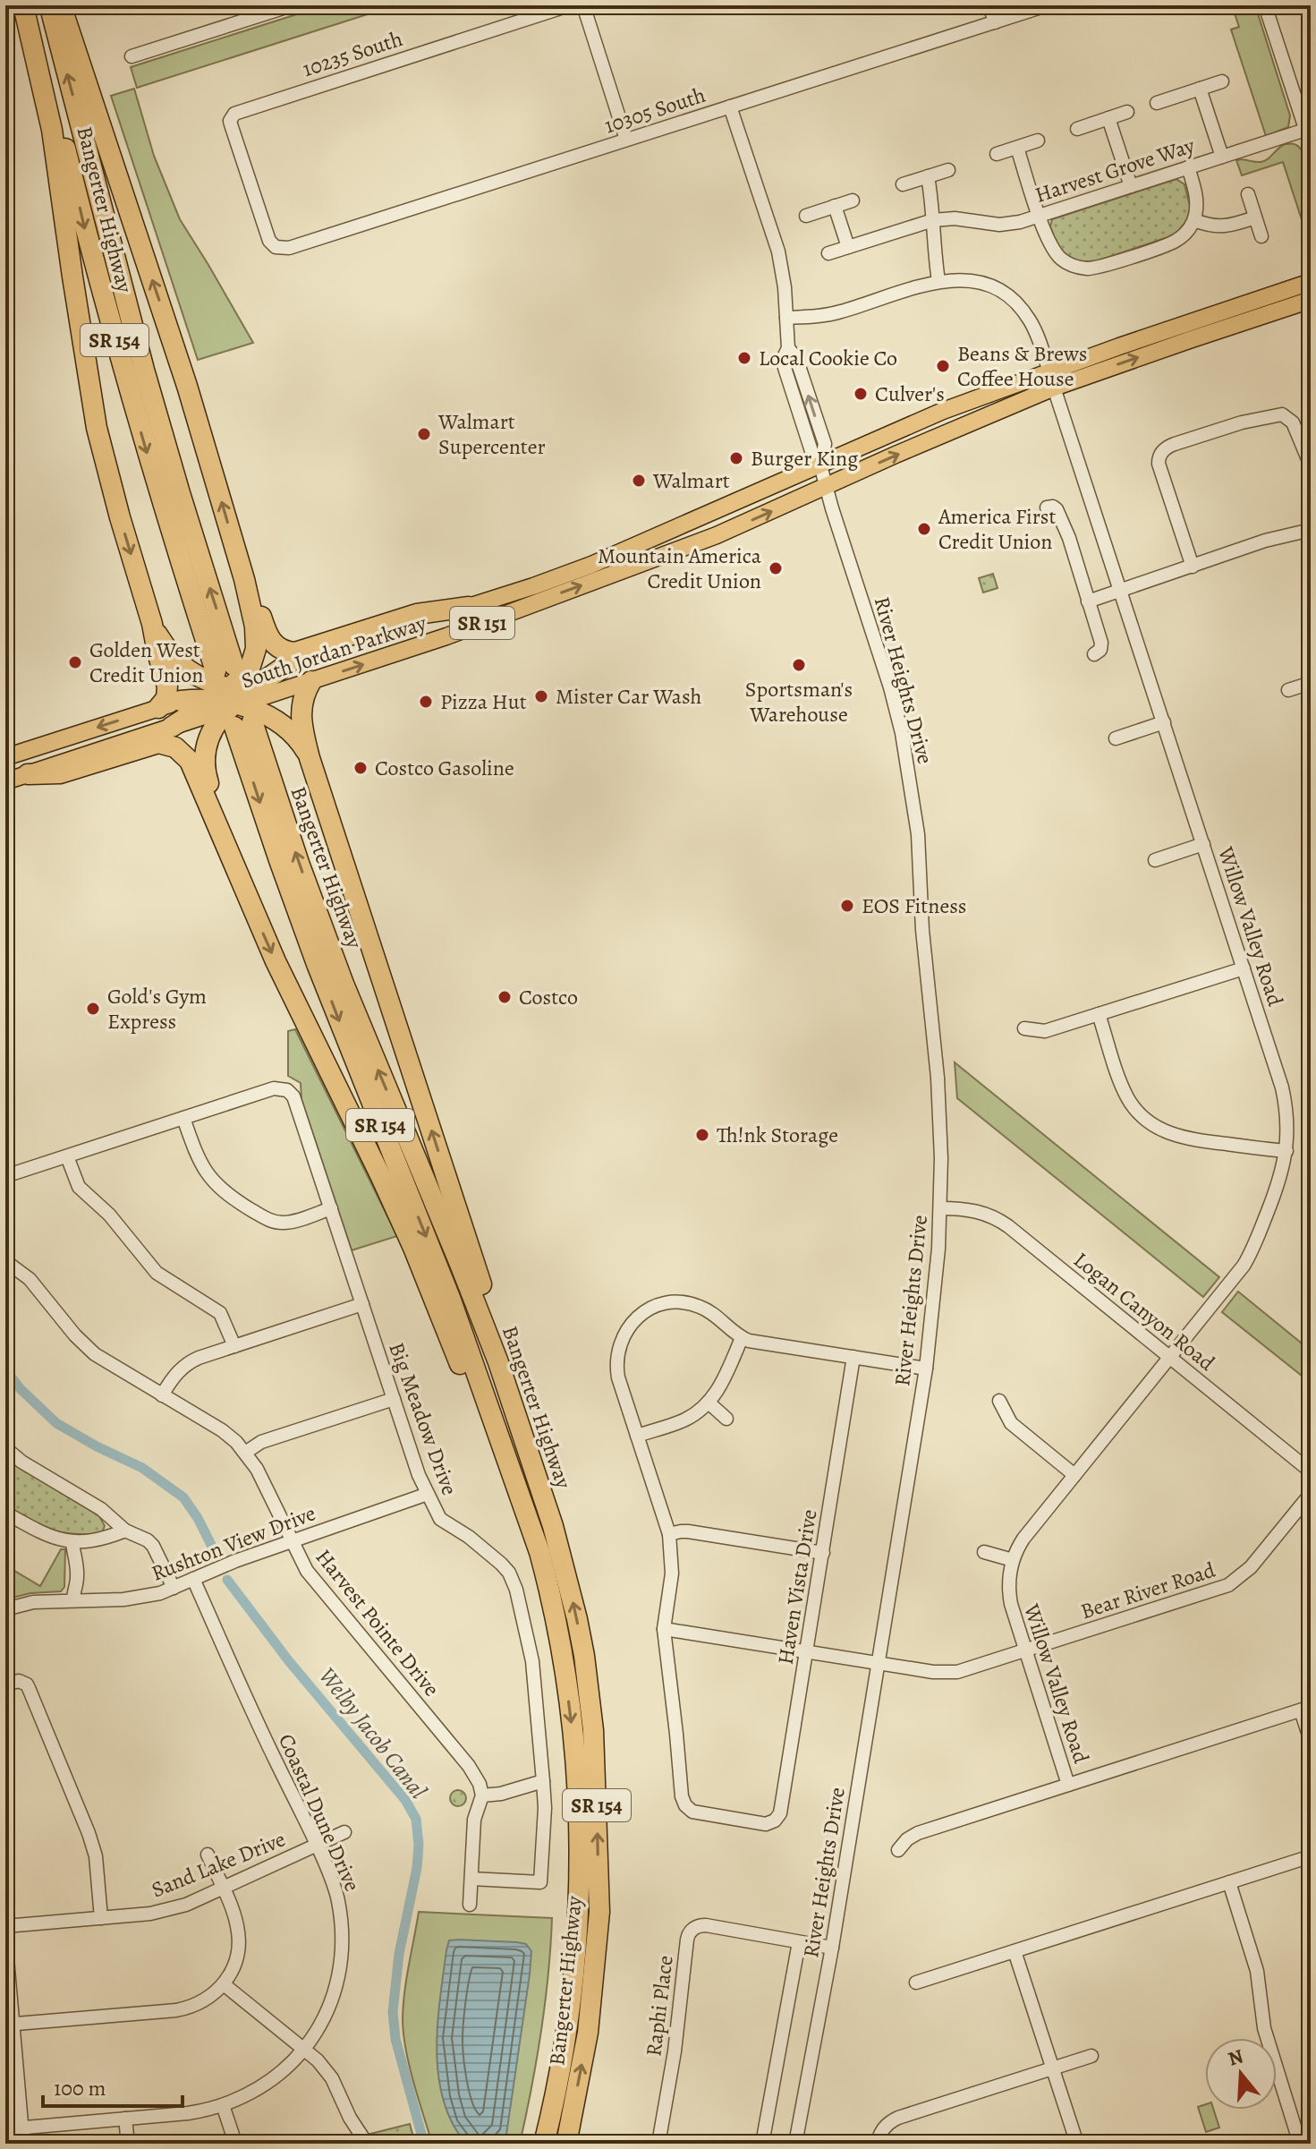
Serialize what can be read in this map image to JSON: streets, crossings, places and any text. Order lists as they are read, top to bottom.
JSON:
{
  "streets": {
    "highway": ["Bangerter Highway", "SR 154"],
    "main road": ["SR 151", "South Jordan Parkway"],
    "street": [
      "10235 South",
      "10305 South",
      "Harvest Grove Way",
      "River Heights Drive",
      "Willow Valley Road",
      "Logan Canyon Road",
      "Big Meadow Drive",
      "Rushton View Drive",
      "Haven Vista Drive",
      "Bear River Road",
      "Harvest Pointe Drive",
      "Coastal Dune Drive",
      "Sand Lake Drive",
      "Raphi Place"
    ]
  },
  "crossings": [
    ["10235 South", "10305 South"],
    ["10305 South", "River Heights Drive"],
    ["Bangerter Highway", "South Jordan Parkway"],
    ["South Jordan Parkway", "River Heights Drive"],
    ["South Jordan Parkway", "Willow Valley Road"],
    ["River Heights Drive", "Willow Valley Road"],
    ["River Heights Drive", "Logan Canyon Road"],
    ["River Heights Drive", "Bear River Road"],
    ["River Heights Drive", "Raphi Place"],
    ["Willow Valley Road", "Logan Canyon Road"],
    ["Willow Valley Road", "Bear River Road"],
    ["Big Meadow Drive", "Rushton View Drive"],
    ["Rushton View Drive", "Harvest Pointe Drive"],
    ["Rushton View Drive", "Coastal Dune Drive"],
    ["Haven Vista Drive", "Bear River Road"],
    ["Coastal Dune Drive", "Sand Lake Drive"]
  ],
  "water": ["Welby Jacob Canal"],
  "places": [
    "Local Cookie Co",
    "Beans & Brews Coffee House",
    "Culver's",
    "Walmart Supercenter",
    "Burger King",
    "Walmart",
    "America First Credit Union",
    "Mountain America Credit Union",
    "Golden West Credit Union",
    "Sportsman's Warehouse",
    "Mister Car Wash",
    "Pizza Hut",
    "Costco Gasoline",
    "EOS Fitness",
    "Costco",
    "Gold's Gym Express",
    "Th!nk Storage"
  ],
  "scale_bar": "100 m",
  "north": "top"
}
